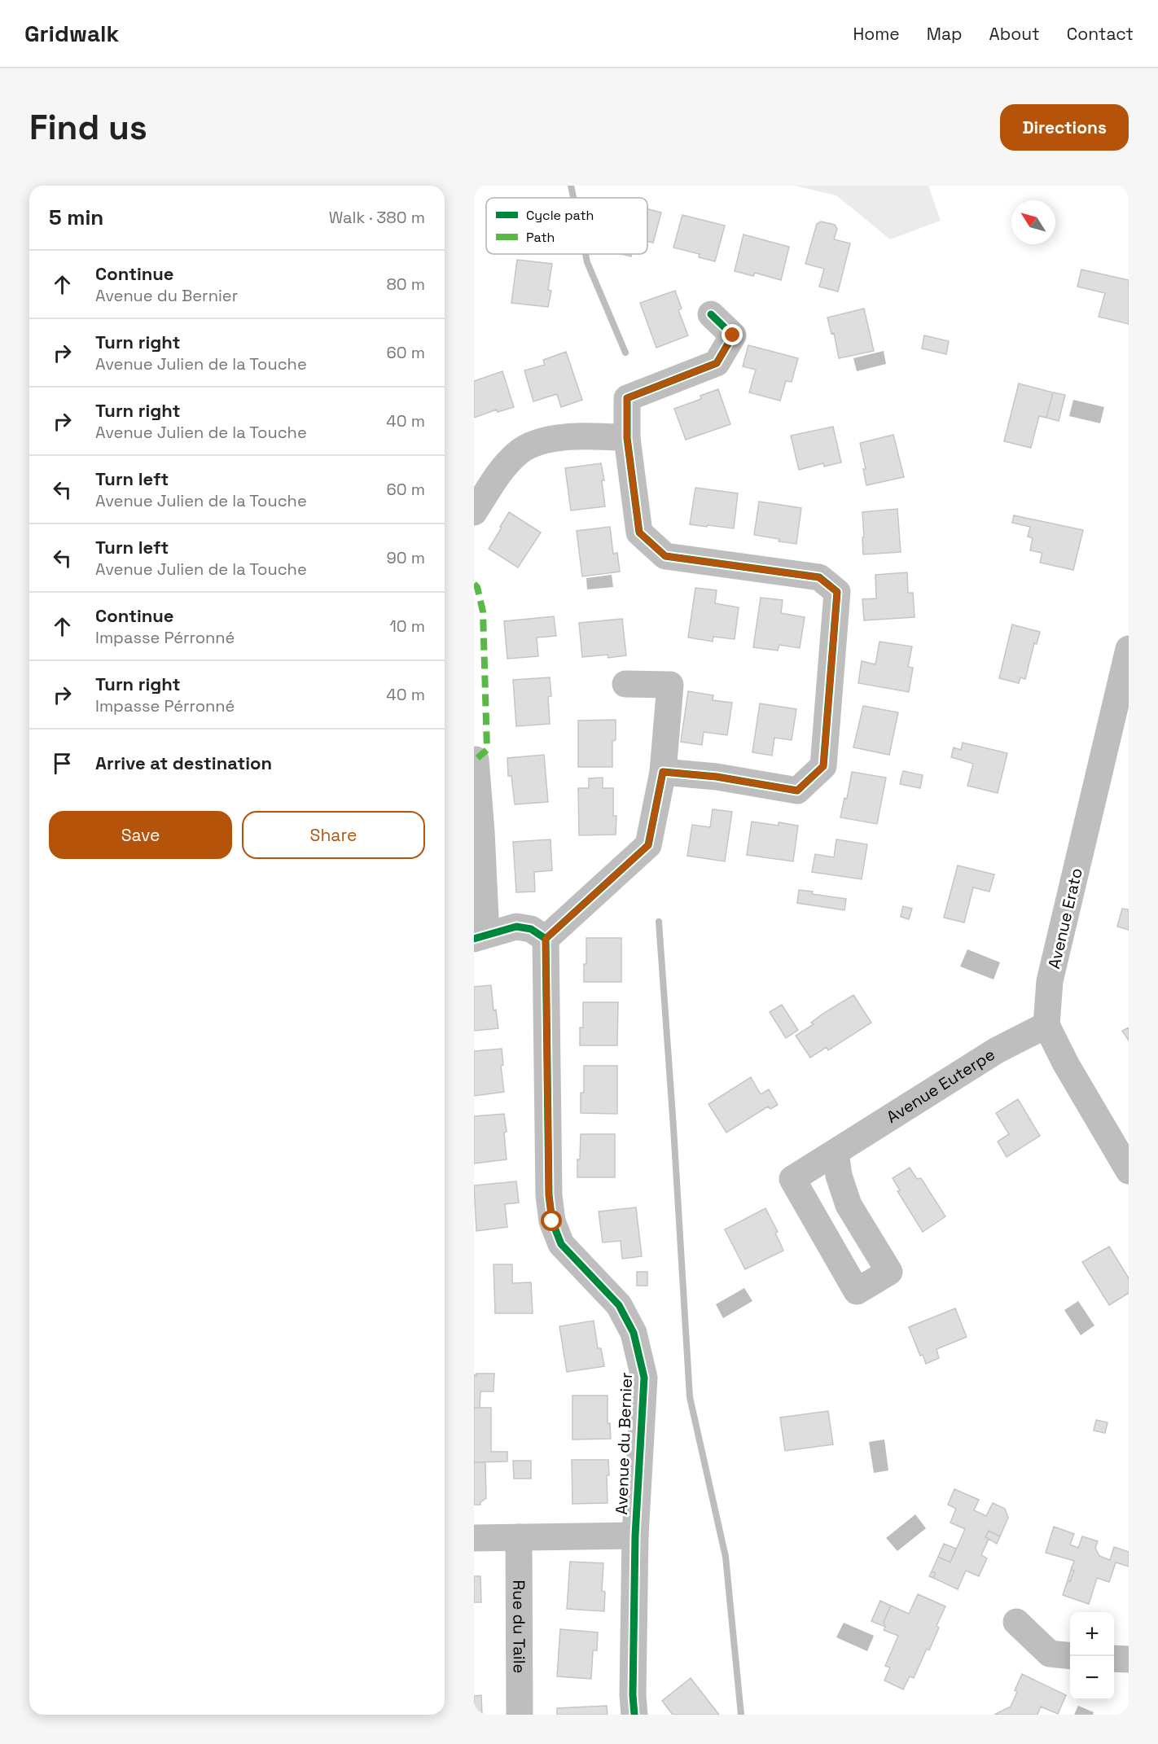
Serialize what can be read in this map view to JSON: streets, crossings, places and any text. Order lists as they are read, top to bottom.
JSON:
{
  "streets": {
    "street": [
      "Avenue Erato",
      "Avenue Euterpe",
      "Avenue du Bernier",
      "Rue du Taile"
    ]
  },
  "crossings": [
    ["Avenue Erato", "Avenue Euterpe"]
  ],
  "legend": ["Cycle path", "Path"],
  "north": "top left",
  "page": {
    "header": "Gridwalk",
    "nav": [
      "Home",
      "Map",
      "About",
      "Contact"
    ],
    "buttons": [
      "Directions",
      ["Save", "Share"]
    ],
    "title": "Find us",
    "heading": ["5 min", "Walk · 380 m"],
    "list": [
      ["Continue", "Avenue du Bernier", "80 m"],
      ["Turn right", "Avenue Julien de la Touche", "60 m"],
      ["Turn right", "Avenue Julien de la Touche", "40 m"],
      ["Turn left", "Avenue Julien de la Touche", "60 m"],
      ["Turn left", "Avenue Julien de la Touche", "90 m"],
      ["Continue", "Impasse Pérronné", "10 m"],
      ["Turn right", "Impasse Pérronné", "40 m"],
      "Arrive at destination"
    ],
    "map_buttons": ["+", "−"]
  }
}
